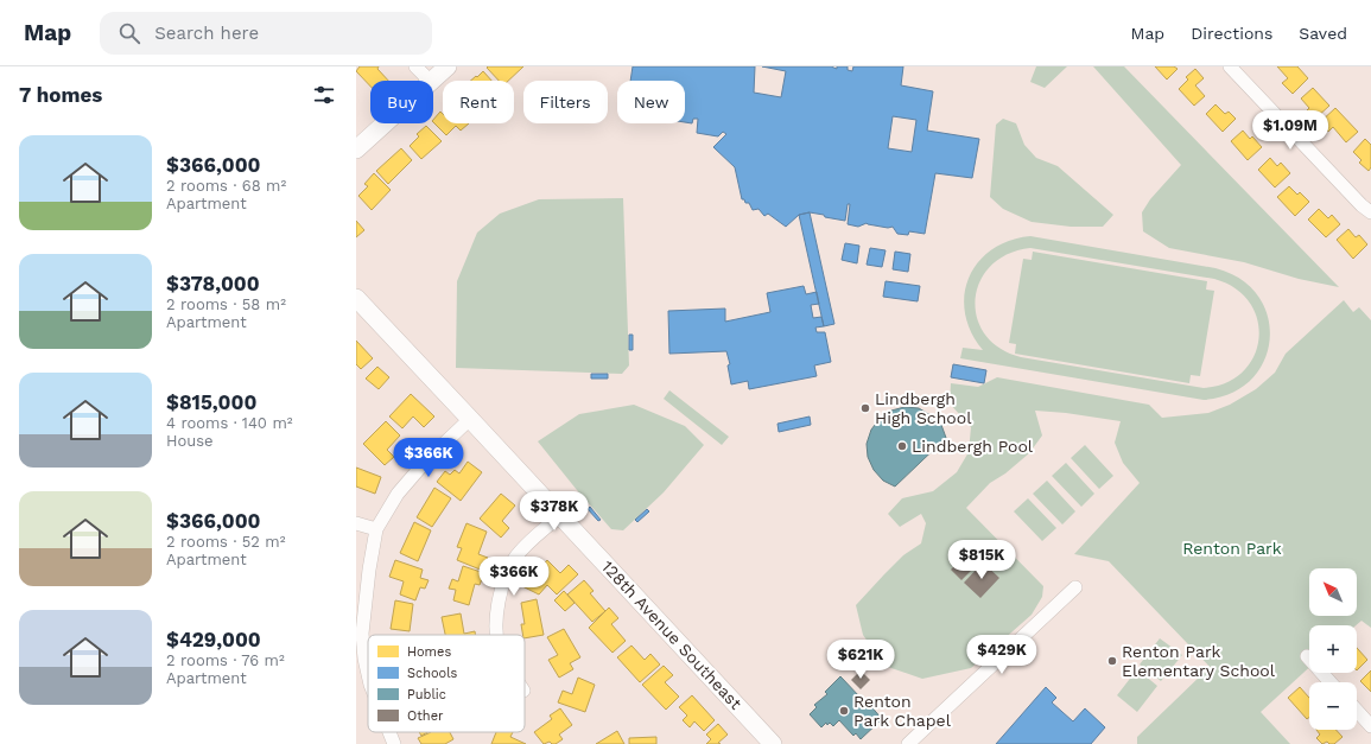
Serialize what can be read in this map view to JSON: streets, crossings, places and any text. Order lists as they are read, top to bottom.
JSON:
{
  "streets": {
    "street": ["128th Avenue Southeast"]
  },
  "parks": ["Renton Park"],
  "places": [
    "Lindbergh High School",
    "Lindbergh Pool",
    "Renton Park Elementary School",
    "Renton Park Chapel"
  ],
  "legend": [
    "Homes",
    "Schools",
    "Public",
    "Other"
  ],
  "north": "top left",
  "page": {
    "header": "Map",
    "search": "Search here",
    "nav": ["Map", "Directions", "Saved"],
    "heading": "7 homes",
    "chip": [
      "Buy",
      "Rent",
      "Filters",
      "New"
    ],
    "price": [
      "$1.09M",
      "$366K",
      "$378K",
      "$815K",
      "$366K",
      "$429K",
      "$621K"
    ],
    "list": [
      {
        "name": "$366,000",
        "note": "2 rooms · 68 m² · Apartment"
      },
      {
        "name": "$378,000",
        "note": "2 rooms · 58 m² · Apartment"
      },
      {
        "name": "$815,000",
        "note": "4 rooms · 140 m² · House"
      },
      {
        "name": "$366,000",
        "note": "2 rooms · 52 m² · Apartment"
      },
      {
        "name": "$429,000",
        "note": "2 rooms · 76 m² · Apartment"
      }
    ],
    "map_buttons": ["+", "−"]
  }
}
